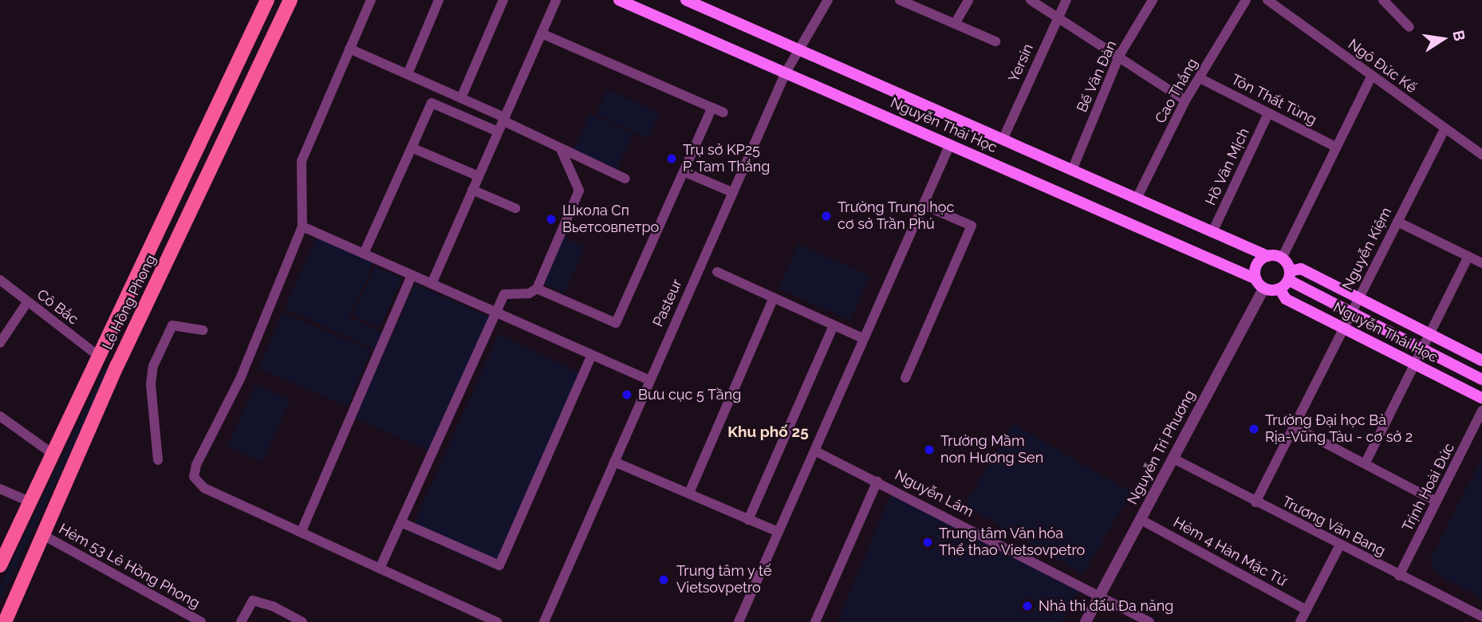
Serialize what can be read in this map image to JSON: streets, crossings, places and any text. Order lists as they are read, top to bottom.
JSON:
{
  "streets": {
    "main road": ["Nguyễn Thái Học", "Lê Hồng Phong"],
    "street": [
      "Yersin",
      "Ngô Đức Kế",
      "Bế Văn Đàn",
      "Cao Thắng",
      "Tôn Thất Tùng",
      "Hồ Văn Mịch",
      "Nguyễn Kiệm",
      "Pasteur",
      "Cô Bắc",
      "Nguyễn Tri Phương",
      "Trịnh Hoài Đức",
      "Nguyễn Lâm",
      "Trương Văn Bang",
      "Hẻm 4 Hàn Mặc Tử",
      "Hẻm 53 Lê Hồng Phong"
    ]
  },
  "crossings": [
    ["Yersin", "Nguyễn Thái Học"],
    ["Ngô Đức Kế", "Nguyễn Kiệm"],
    ["Bế Văn Đàn", "Nguyễn Thái Học"],
    ["Cao Thắng", "Tôn Thất Tùng"],
    ["Cao Thắng", "Nguyễn Thái Học"],
    ["Tôn Thất Tùng", "Hồ Văn Mịch"],
    ["Nguyễn Thái Học", "Hồ Văn Mịch"],
    ["Nguyễn Thái Học", "Nguyễn Kiệm"],
    ["Nguyễn Thái Học", "Pasteur"],
    ["Nguyễn Thái Học", "Nguyễn Tri Phương"],
    ["Nguyễn Kiệm", "Trương Văn Bang"],
    ["Lê Hồng Phong", "Cô Bắc"],
    ["Lê Hồng Phong", "Hẻm 53 Lê Hồng Phong"],
    ["Nguyễn Tri Phương", "Nguyễn Lâm"],
    ["Nguyễn Tri Phương", "Trương Văn Bang"],
    ["Nguyễn Tri Phương", "Hẻm 4 Hàn Mặc Tử"],
    ["Trịnh Hoài Đức", "Trương Văn Bang"]
  ],
  "districts": ["Khu phố 25"],
  "places": [
    "Trụ sở KP25 P. Tam Thắng",
    "Trường Trung học cơ sở Trần Phú",
    "Школа Сп Вьетсовпетро",
    "Bưu cục 5 Tầng",
    "Trường Đại học Bà Rịa-Vũng Tàu - cơ sở 2",
    "Trường Mầm non Hương Sen",
    "Trung tâm Văn hóa Thể thao Vietsovpetro",
    "Trung tâm y tế Vietsovpetro",
    "Nhà thi đấu Đa năng"
  ],
  "north": "right"
}
